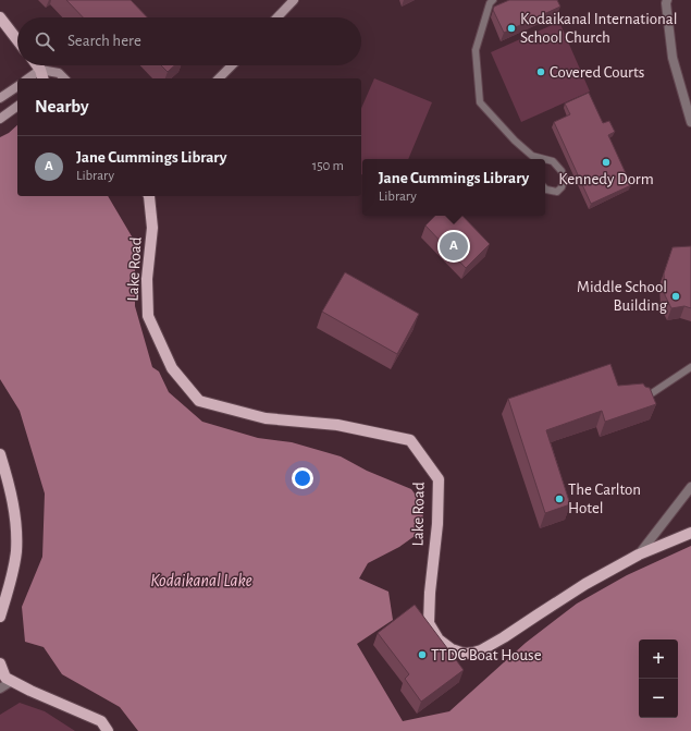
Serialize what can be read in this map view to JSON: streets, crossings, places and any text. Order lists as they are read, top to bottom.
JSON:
{
  "streets": {
    "main road": ["Lake Road"]
  },
  "water": ["Kodaikanal Lake"],
  "places": [
    "Kodaikanal International School Church",
    "Covered Courts",
    "Kennedy Dorm",
    "Middle School Building",
    "The Carlton Hotel",
    "TTDC Boat House"
  ],
  "page": {
    "search": "Search here",
    "heading": "Nearby",
    "list": [
      {
        "mark": "A",
        "name": "Jane Cummings Library",
        "note": "Library",
        "value": "150 m"
      }
    ],
    "popup": ["Jane Cummings Library", "Library"],
    "pins": "A",
    "map_buttons": ["+", "−"]
  }
}
